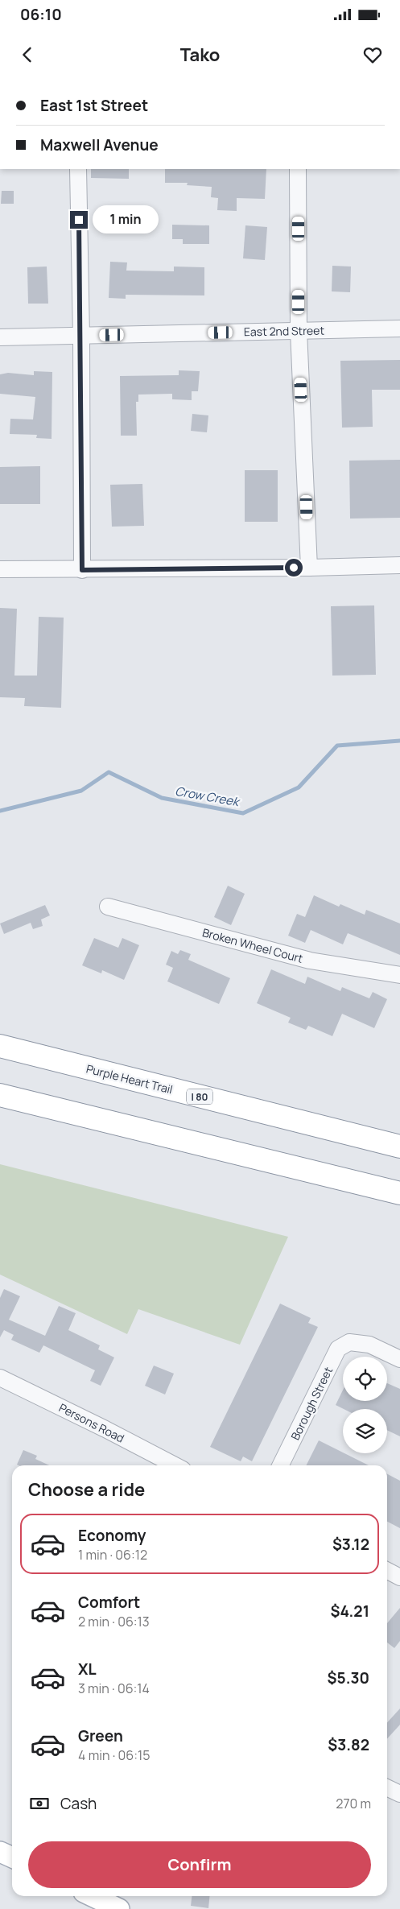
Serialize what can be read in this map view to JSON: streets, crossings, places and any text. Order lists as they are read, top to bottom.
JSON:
{
  "streets": {
    "highway": ["Purple Heart Trail", "I 80"],
    "street": [
      "East 2nd Street",
      "Broken Wheel Court",
      "Borough Street",
      "Persons Road"
    ]
  },
  "water": ["Crow Creek"],
  "page": {
    "status": "06:10",
    "header": "Tako",
    "banner": ["East 1st Street", "Maxwell Avenue"],
    "bubble": "1 min",
    "heading": "Choose a ride",
    "list": [
      {
        "name": "Economy",
        "note": "1 min · 06:12",
        "value": "$3.12"
      },
      {
        "name": "Comfort",
        "note": "2 min · 06:13",
        "value": "$4.21"
      },
      {
        "name": "XL",
        "note": "3 min · 06:14",
        "value": "$5.30"
      },
      {
        "name": "Green",
        "note": "4 min · 06:15",
        "value": "$3.82"
      }
    ],
    "pay": ["Cash", "270 m"],
    "buttons": "Confirm"
  }
}
